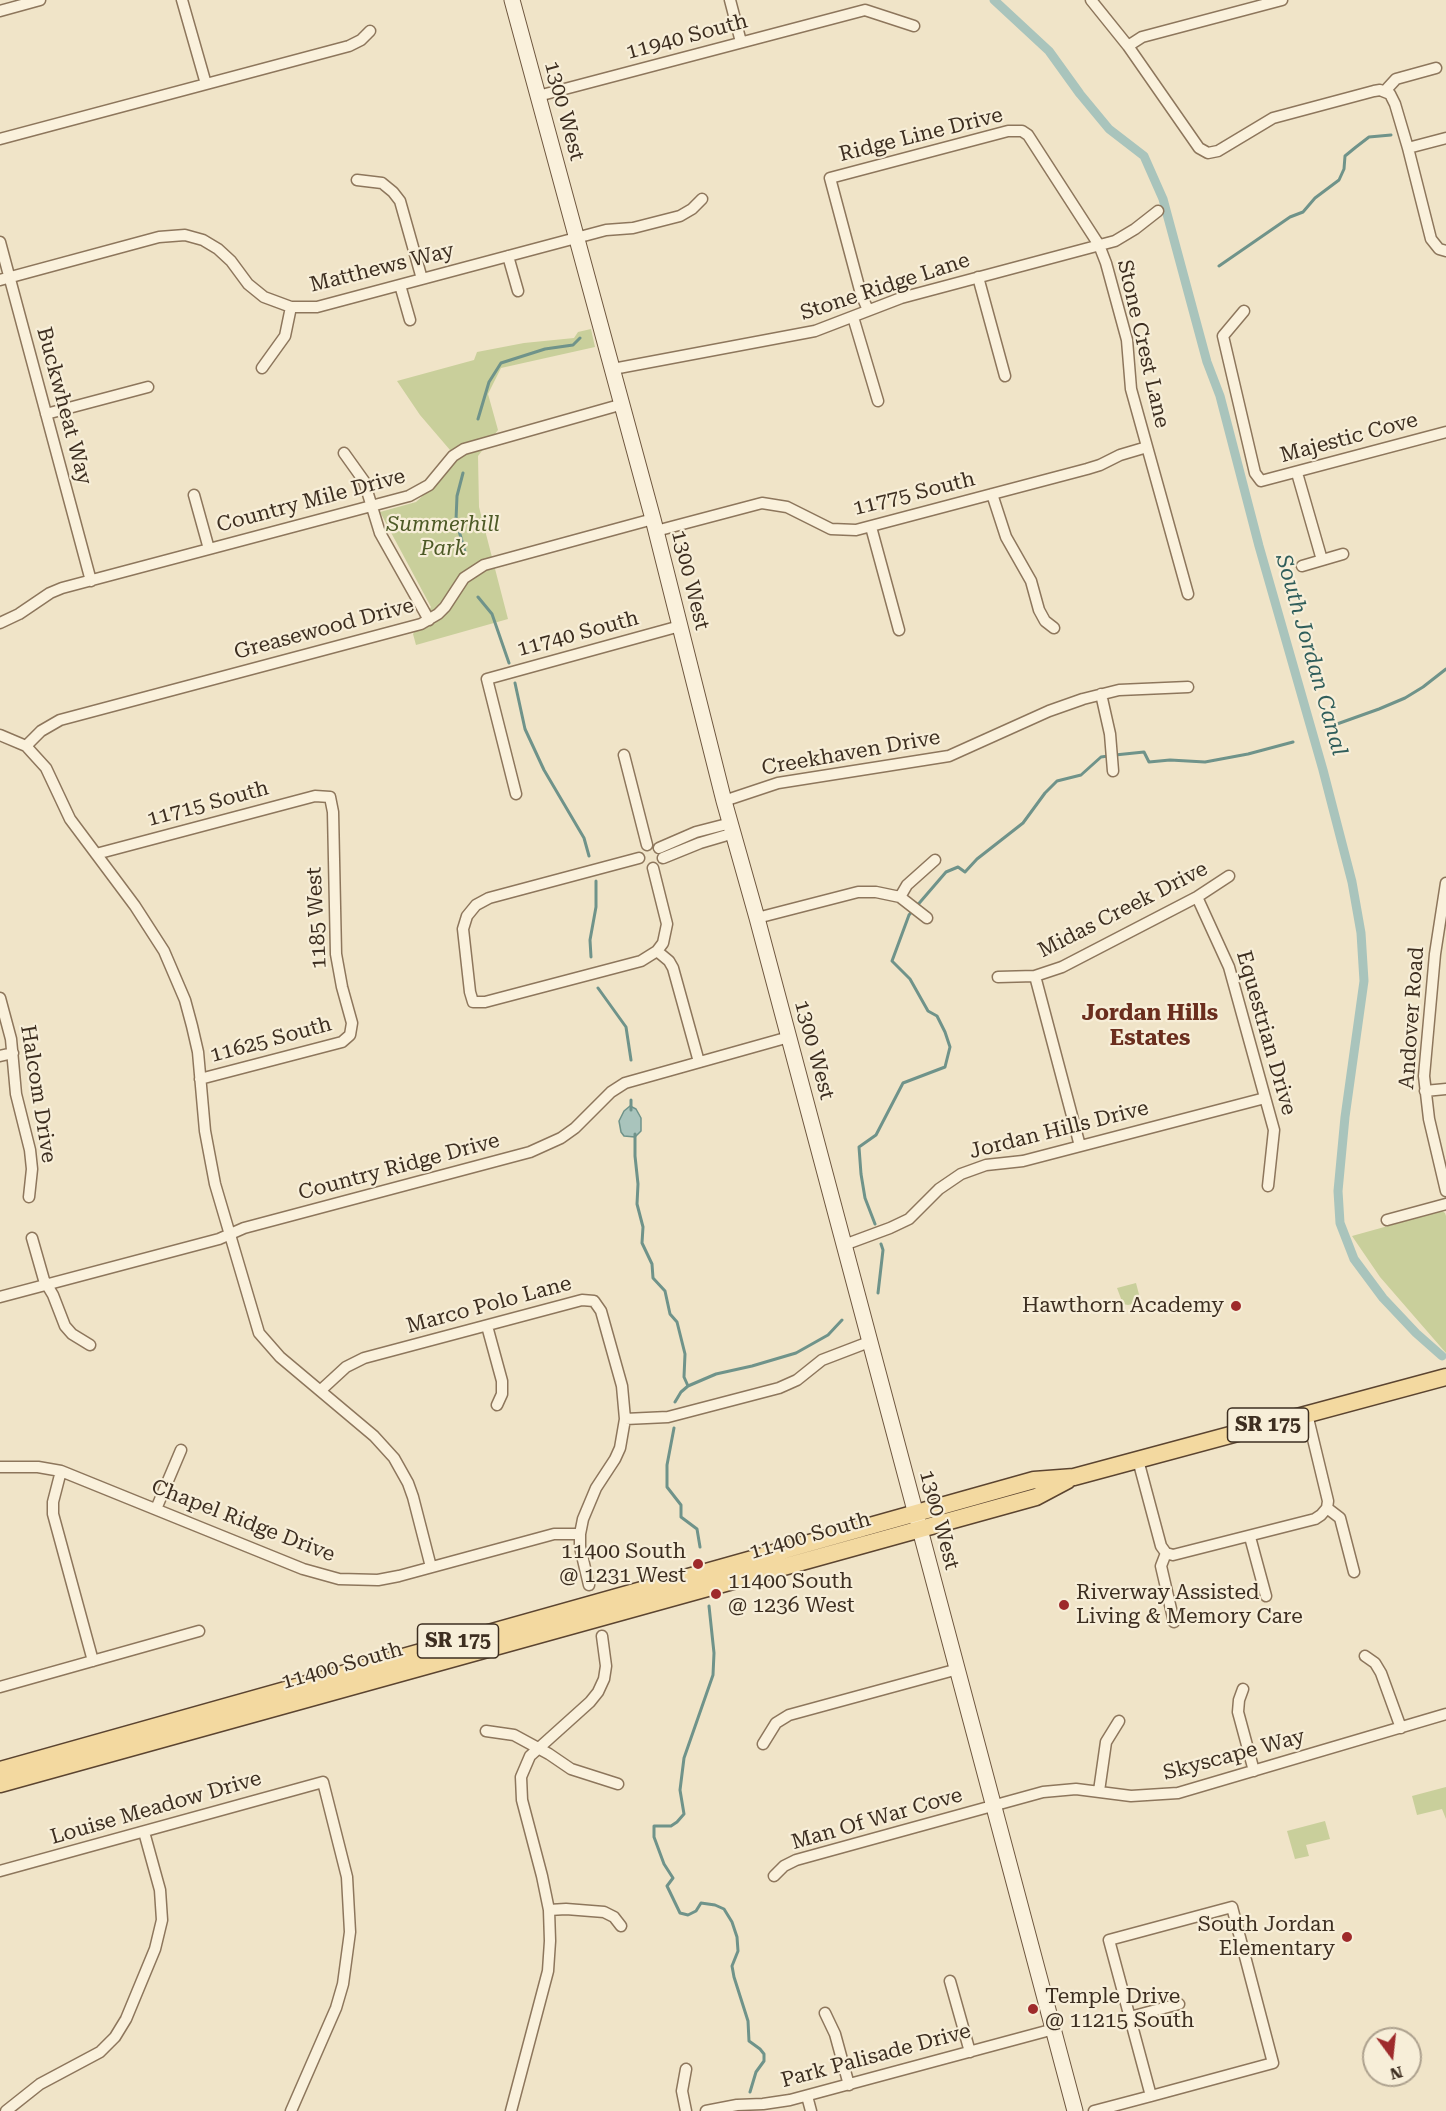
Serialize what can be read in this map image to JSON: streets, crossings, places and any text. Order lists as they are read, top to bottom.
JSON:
{
  "streets": {
    "main road": ["SR 175", "11400 South"],
    "street": [
      "11940 South",
      "1300 West",
      "Ridge Line Drive",
      "Matthews Way",
      "Stone Ridge Lane",
      "Stone Crest Lane",
      "Buckwheat Way",
      "Majestic Cove",
      "11775 South",
      "Country Mile Drive",
      "Greasewood Drive",
      "11740 South",
      "Creekhaven Drive",
      "11715 South",
      "Midas Creek Drive",
      "1185 West",
      "Andover Road",
      "Equestrian Drive",
      "11625 South",
      "Halcom Drive",
      "Jordan Hills Drive",
      "Country Ridge Drive",
      "Marco Polo Lane",
      "Chapel Ridge Drive",
      "Skyscape Way",
      "Louise Meadow Drive",
      "Man Of War Cove",
      "Park Palisade Drive"
    ]
  },
  "crossings": [
    ["11940 South", "1300 West"],
    ["1300 West", "Matthews Way"],
    ["1300 West", "Stone Ridge Lane"],
    ["1300 West", "11775 South"],
    ["1300 West", "Country Mile Drive"],
    ["1300 West", "Greasewood Drive"],
    ["1300 West", "11740 South"],
    ["1300 West", "Creekhaven Drive"],
    ["1300 West", "Jordan Hills Drive"],
    ["1300 West", "Country Ridge Drive"],
    ["1300 West", "11400 South"],
    ["1300 West", "Skyscape Way"],
    ["1300 West", "Man Of War Cove"],
    ["1300 West", "Park Palisade Drive"],
    ["Ridge Line Drive", "Stone Ridge Lane"],
    ["Ridge Line Drive", "Stone Crest Lane"],
    ["Matthews Way", "Buckwheat Way"],
    ["Stone Ridge Lane", "Stone Crest Lane"],
    ["Stone Crest Lane", "11775 South"],
    ["Buckwheat Way", "Country Mile Drive"],
    ["11775 South", "Greasewood Drive"],
    ["11715 South", "1185 West"],
    ["Midas Creek Drive", "Equestrian Drive"],
    ["1185 West", "11625 South"],
    ["Equestrian Drive", "Jordan Hills Drive"],
    ["Marco Polo Lane", "Chapel Ridge Drive"],
    ["Skyscape Way", "Man Of War Cove"]
  ],
  "districts": ["Jordan Hills Estates"],
  "water": ["South Jordan Canal"],
  "parks": ["Summerhill Park"],
  "places": [
    "Hawthorn Academy",
    "11400 South @ 1231 West",
    "11400 South @ 1236 West",
    "Riverway Assisted Living & Memory Care",
    "South Jordan Elementary",
    "Temple Drive @ 11215 South"
  ],
  "north": "bottom"
}
